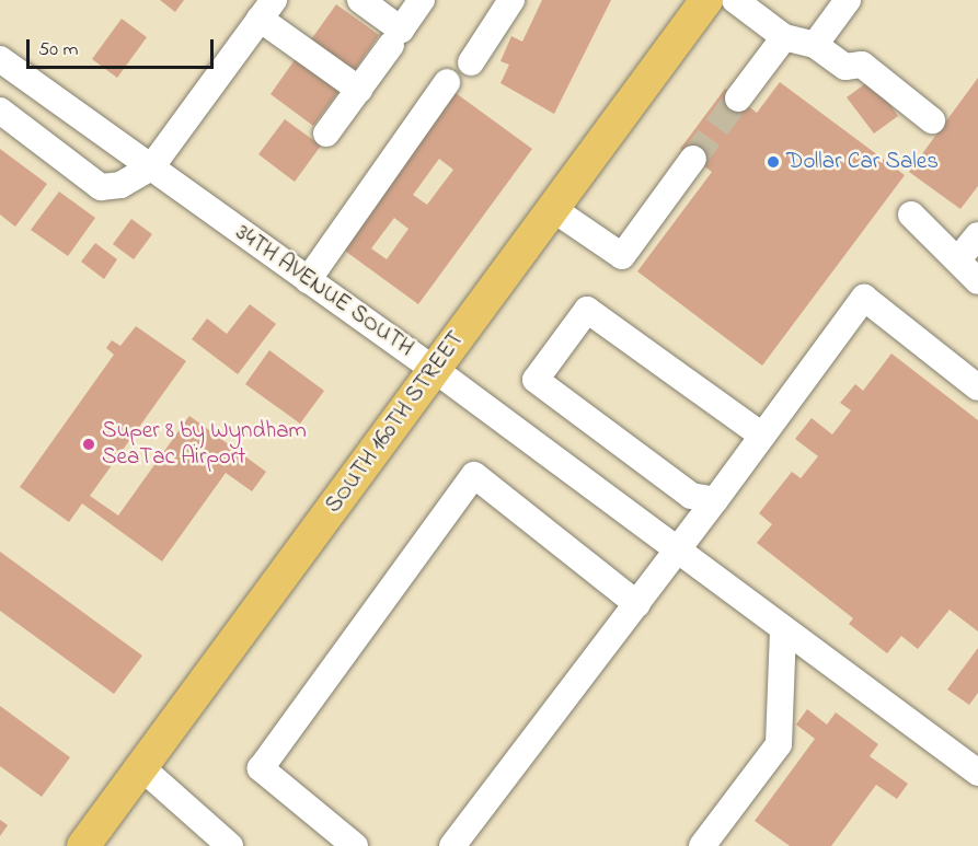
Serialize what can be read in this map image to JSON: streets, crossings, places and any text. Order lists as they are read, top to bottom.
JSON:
{
  "streets": {
    "main road": ["SOUTH 160TH STREET"],
    "street": ["34TH AVENUE SOUTH"]
  },
  "crossings": [
    ["34TH AVENUE SOUTH", "SOUTH 160TH STREET"]
  ],
  "places": ["Dollar Car Sales", "Super 8 by Wyndham SeaTac Airport"],
  "scale_bar": "50 m"
}
